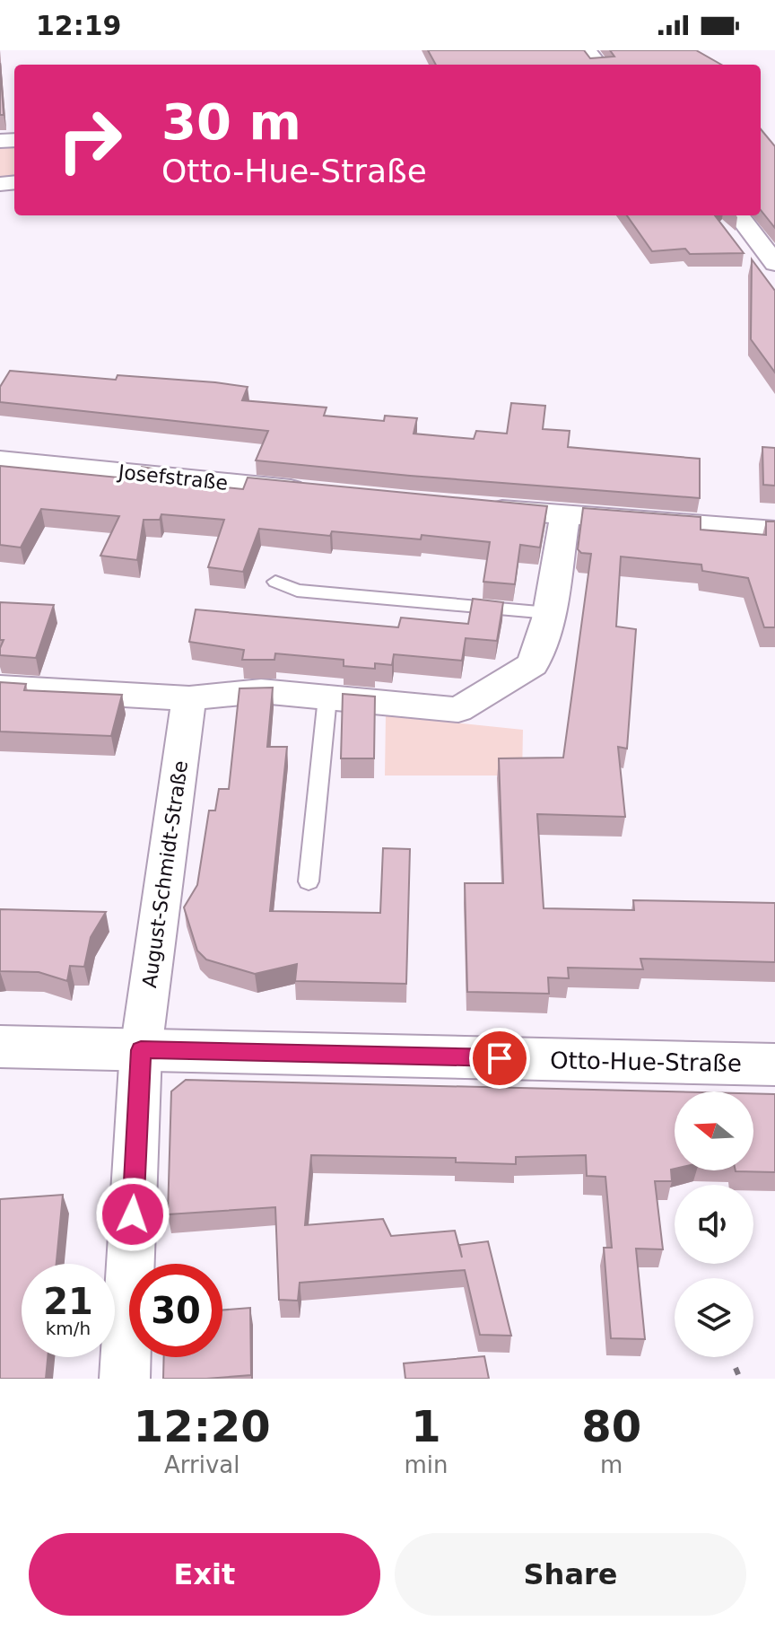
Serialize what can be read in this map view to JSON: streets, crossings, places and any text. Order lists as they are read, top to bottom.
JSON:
{
  "streets": {
    "street": ["Josefstraße", "August-Schmidt-Straße", "Otto-Hue-Straße"]
  },
  "crossings": [
    ["August-Schmidt-Straße", "Otto-Hue-Straße"]
  ],
  "north": "left",
  "page": {
    "status": "12:19",
    "turn": ["30 m", "Otto-Hue-Straße"],
    "speed": "21 km/h",
    "limit": "30",
    "eta": [
      "12:20",
      "Arrival",
      "1",
      "min",
      "80",
      "m"
    ],
    "buttons": ["Exit", "Share"]
  }
}
